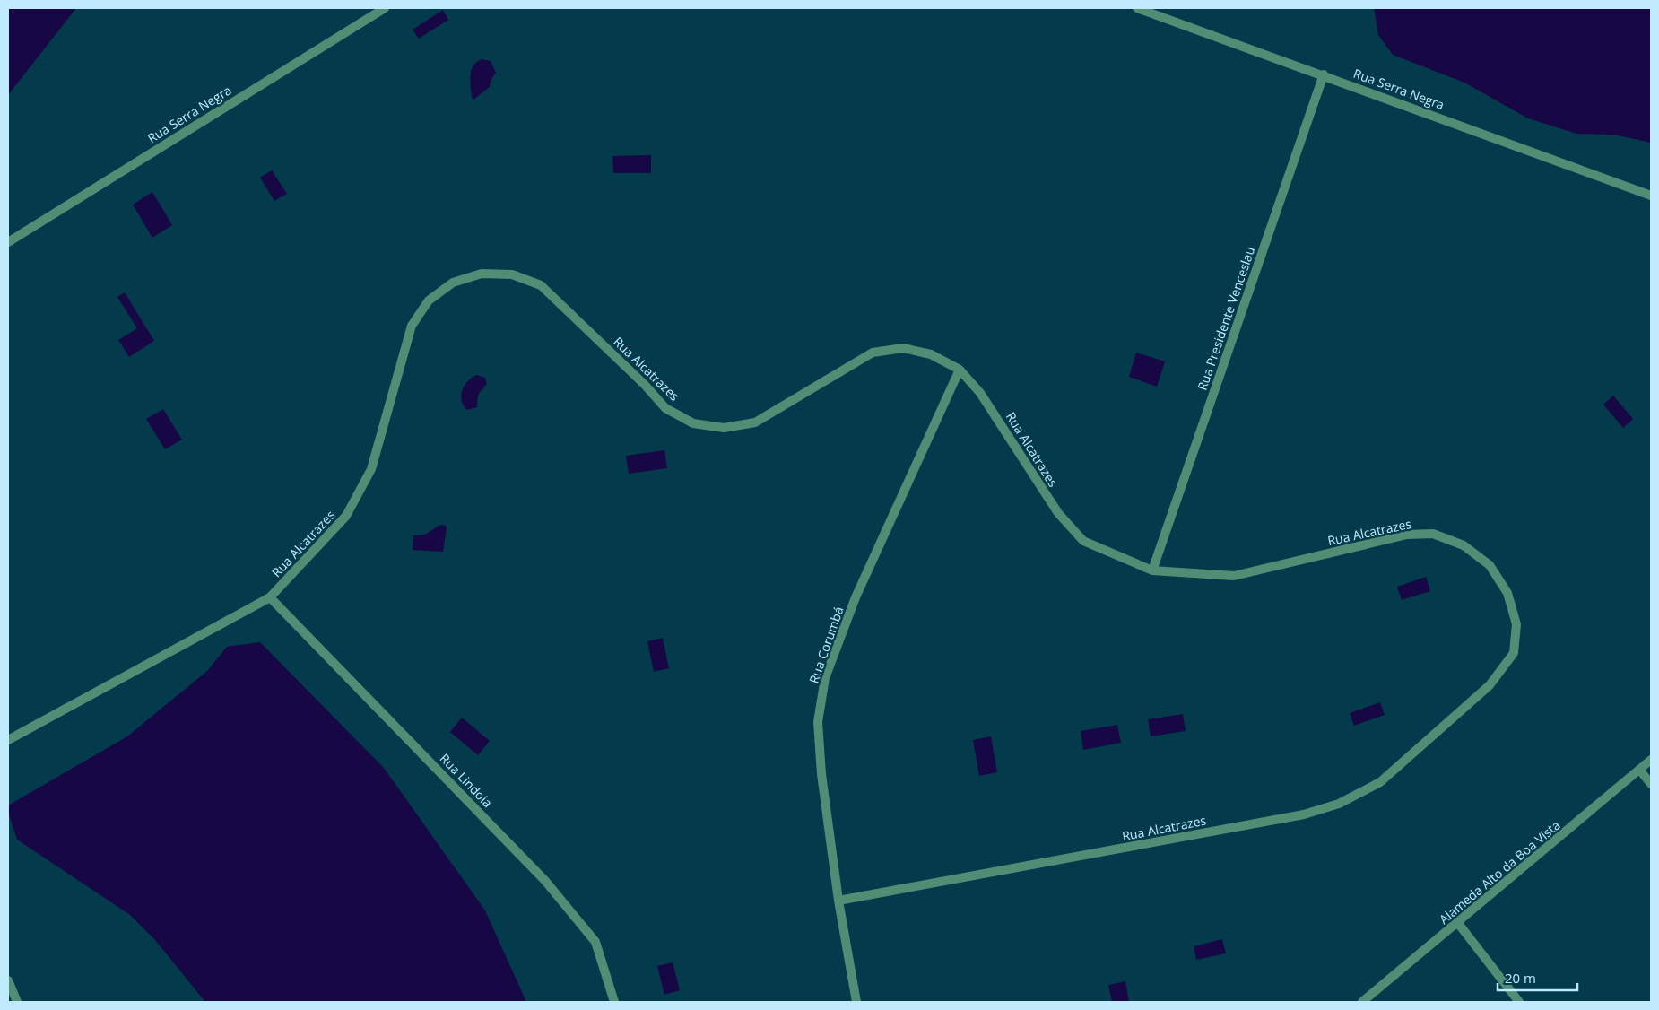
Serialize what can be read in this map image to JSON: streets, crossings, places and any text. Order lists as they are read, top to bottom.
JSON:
{
  "streets": {
    "street": [
      "Rua Serra Negra",
      "Rua Presidente Venceslau",
      "Rua Alcatrazes",
      "Rua Corumbá",
      "Rua Lindoia",
      "Alameda Alto da Boa Vista"
    ]
  },
  "crossings": [
    ["Rua Serra Negra", "Rua Presidente Venceslau"],
    ["Rua Presidente Venceslau", "Rua Alcatrazes"],
    ["Rua Alcatrazes", "Rua Corumbá"],
    ["Rua Alcatrazes", "Rua Lindoia"]
  ],
  "scale_bar": "20 m"
}
